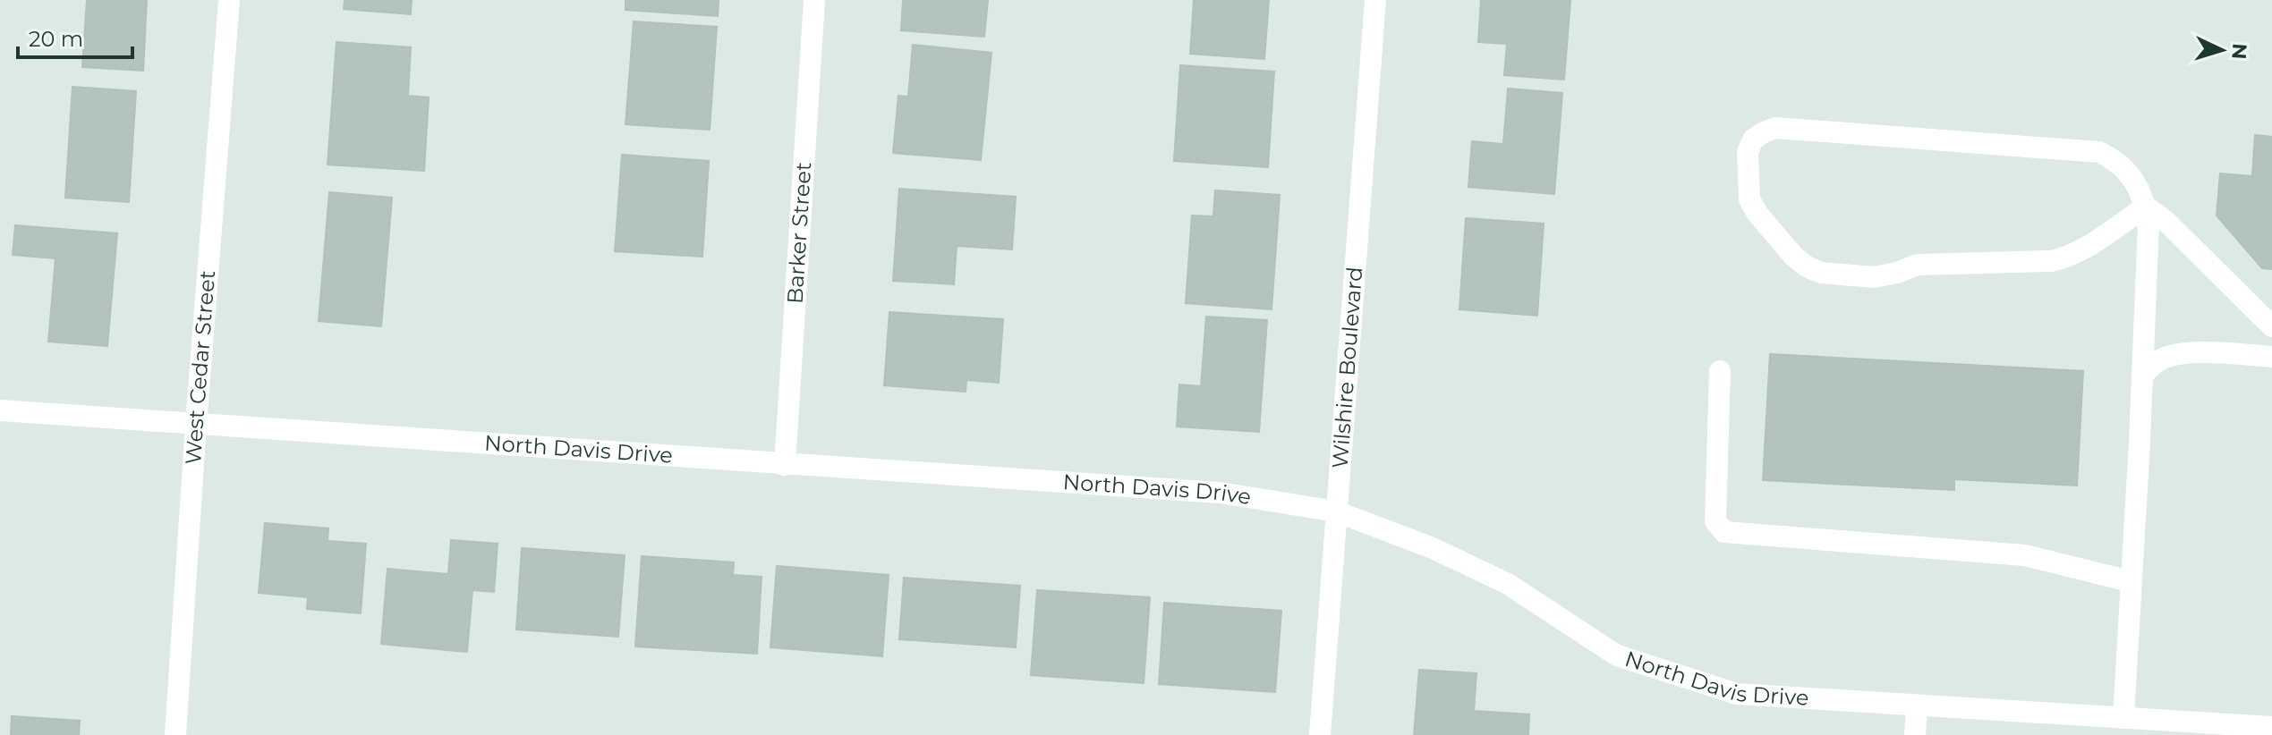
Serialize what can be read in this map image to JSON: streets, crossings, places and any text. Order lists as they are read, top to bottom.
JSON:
{
  "streets": {
    "street": [
      "Barker Street",
      "West Cedar Street",
      "Wilshire Boulevard",
      "North Davis Drive"
    ]
  },
  "crossings": [
    ["Barker Street", "North Davis Drive"],
    ["West Cedar Street", "North Davis Drive"],
    ["Wilshire Boulevard", "North Davis Drive"]
  ],
  "scale_bar": "20 m",
  "north": "right"
}
